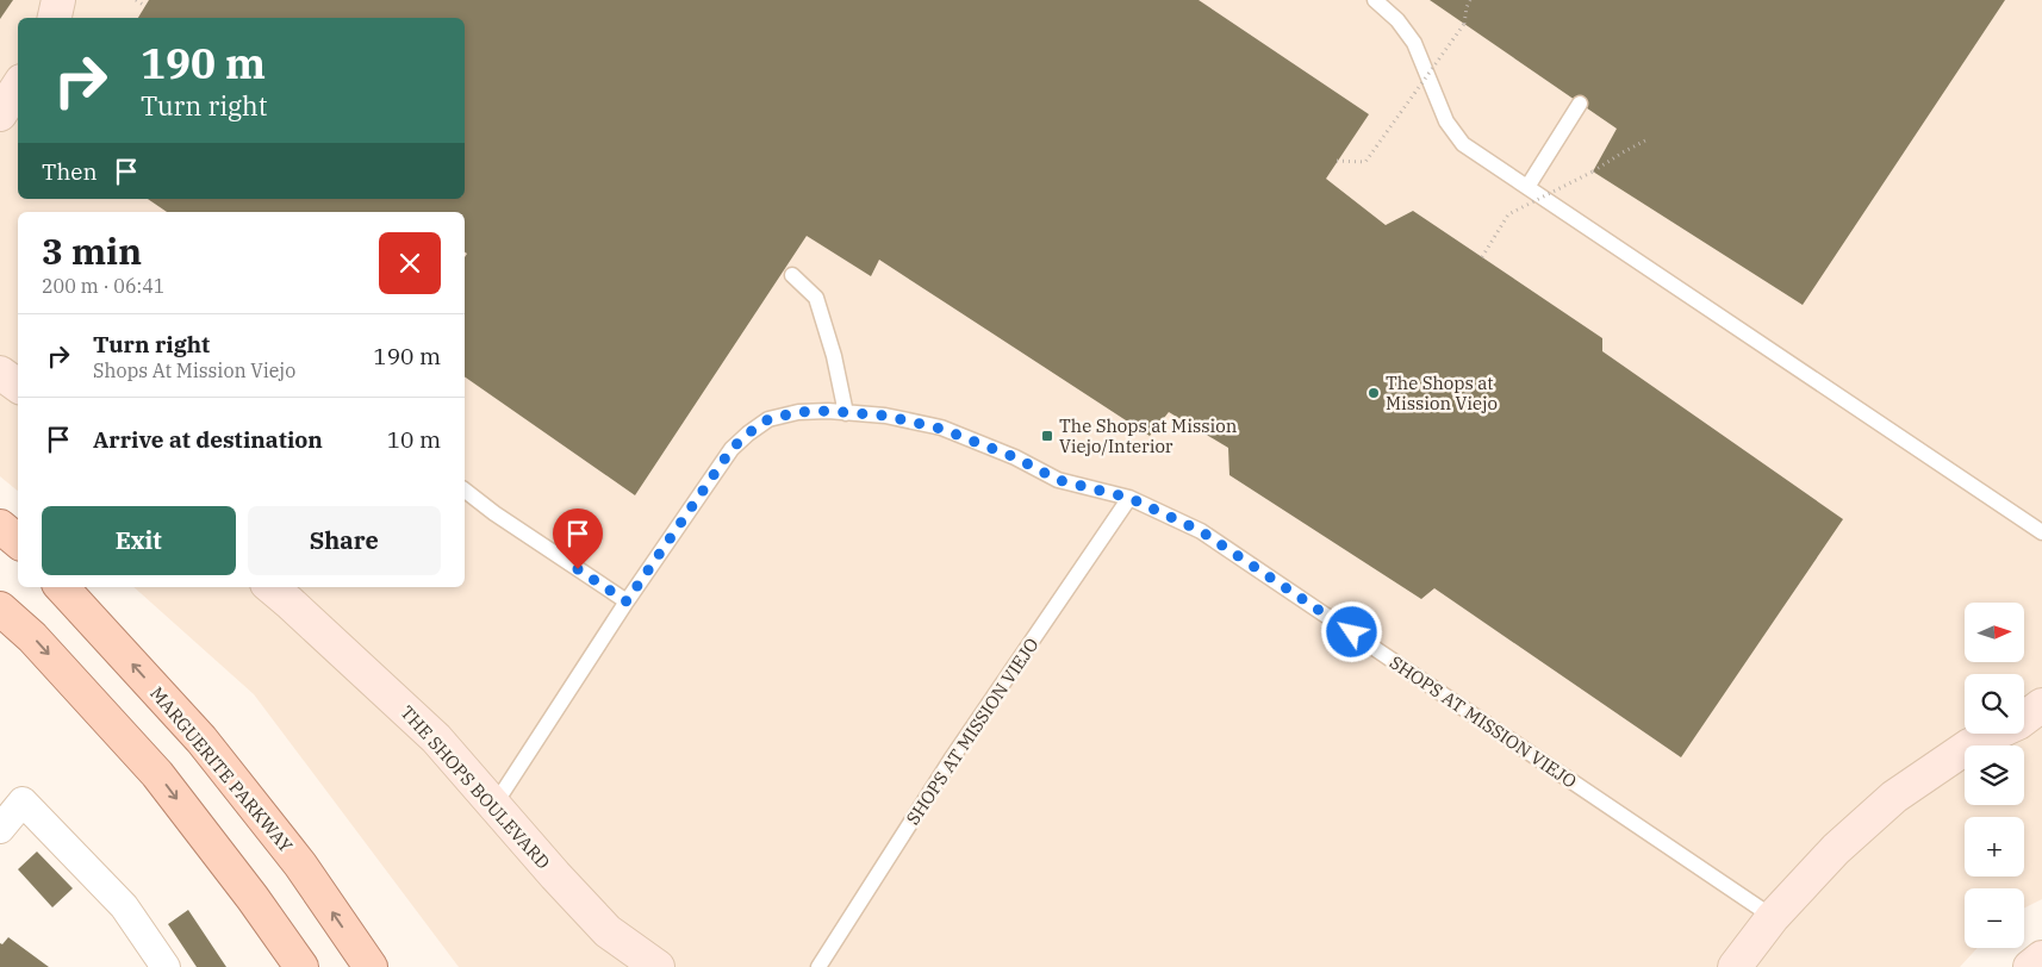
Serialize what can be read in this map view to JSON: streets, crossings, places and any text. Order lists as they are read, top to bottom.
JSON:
{
  "streets": {
    "main road": ["MARGUERITE PARKWAY"],
    "street": ["THE SHOPS BOULEVARD"],
    "lane": ["SHOPS AT MISSION VIEJO"]
  },
  "crossings": [
    ["SHOPS AT MISSION VIEJO", "THE SHOPS BOULEVARD"]
  ],
  "places": {
    "other": ["The Shops at Mission Viejo"],
    "transit": ["The Shops at Mission Viejo/Interior"]
  },
  "north": "right",
  "page": {
    "turn": ["190 m", "Turn right"],
    "then": "Then",
    "heading": ["3 min", "200 m · 06:41"],
    "list": [
      {
        "name": "Turn right",
        "note": "Shops At Mission Viejo",
        "value": "190 m"
      },
      {
        "name": "Arrive at destination",
        "value": "10 m"
      }
    ],
    "buttons": ["Exit", "Share"],
    "map_buttons": ["+", "−"]
  }
}
